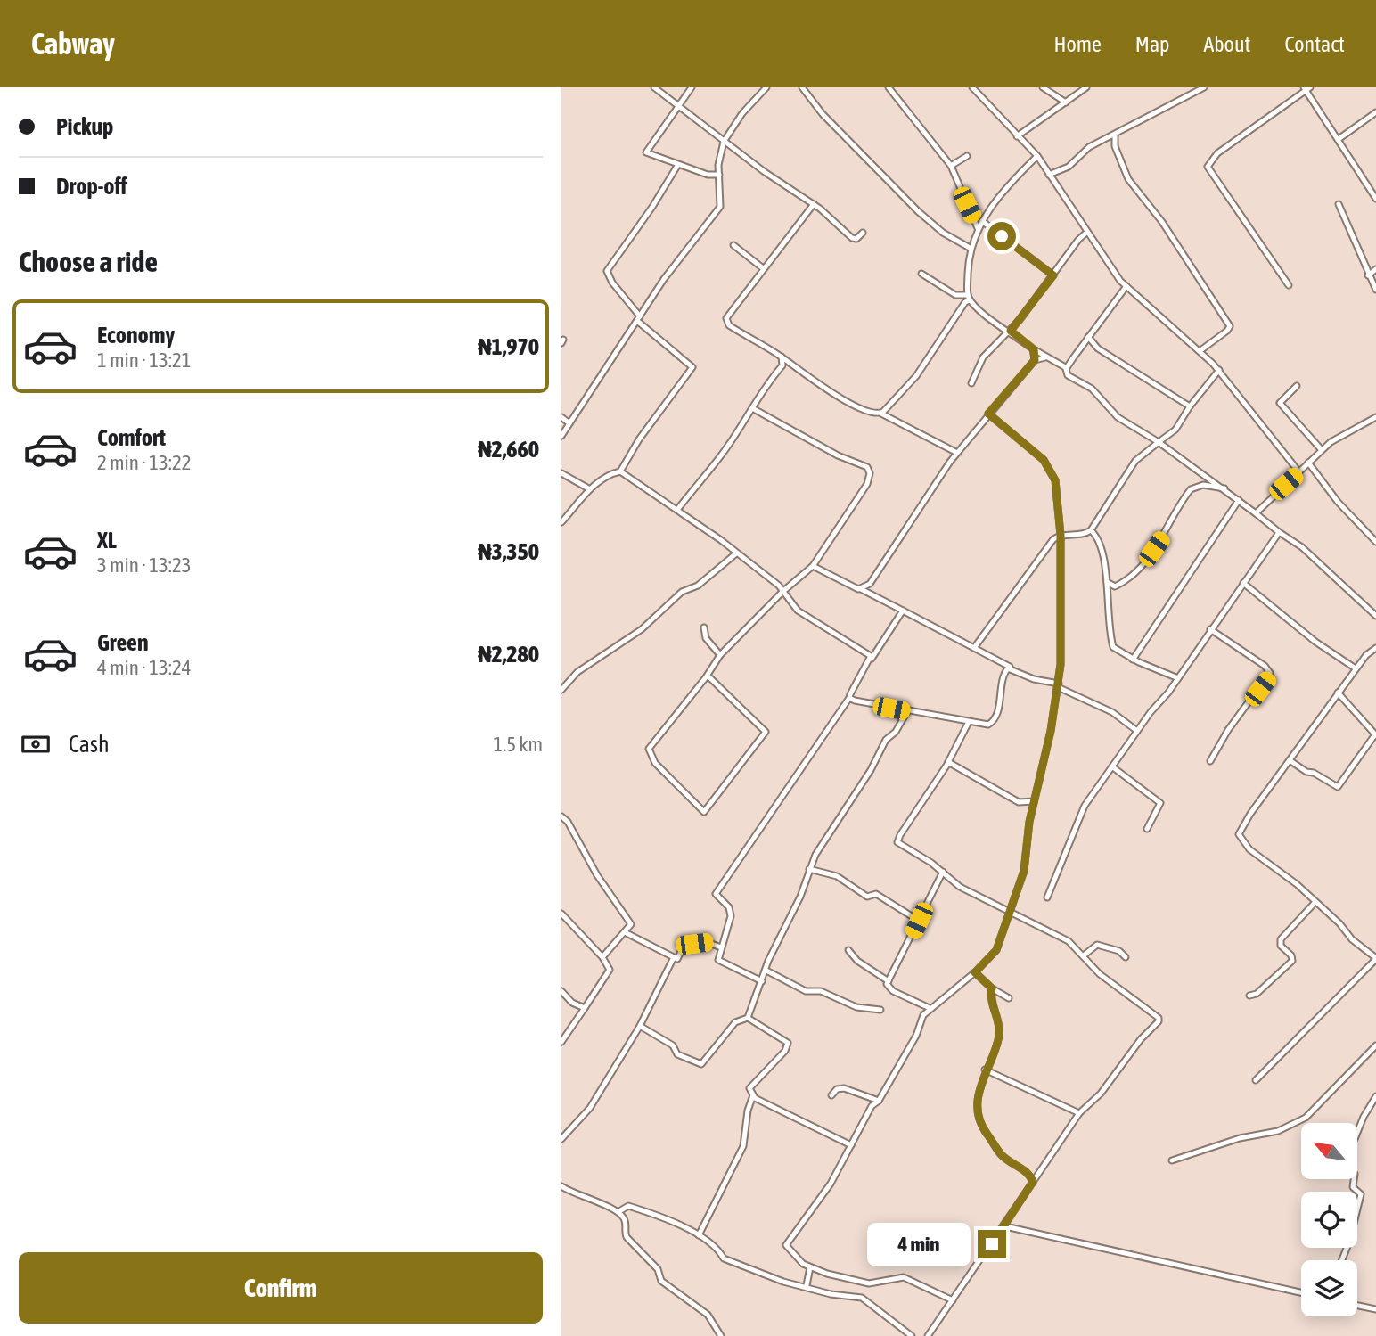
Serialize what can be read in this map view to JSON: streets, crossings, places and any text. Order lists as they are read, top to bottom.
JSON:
{
  "north": "top left",
  "page": {
    "header": "Cabway",
    "nav": [
      "Home",
      "Map",
      "About",
      "Contact"
    ],
    "banner": ["Pickup", "Drop-off"],
    "heading": "Choose a ride",
    "list": [
      {
        "name": "Economy",
        "note": "1 min · 13:21",
        "value": "₦1,970"
      },
      {
        "name": "Comfort",
        "note": "2 min · 13:22",
        "value": "₦2,660"
      },
      {
        "name": "XL",
        "note": "3 min · 13:23",
        "value": "₦3,350"
      },
      {
        "name": "Green",
        "note": "4 min · 13:24",
        "value": "₦2,280"
      }
    ],
    "pay": ["Cash", "1.5 km"],
    "bubble": "4 min",
    "buttons": "Confirm"
  }
}
